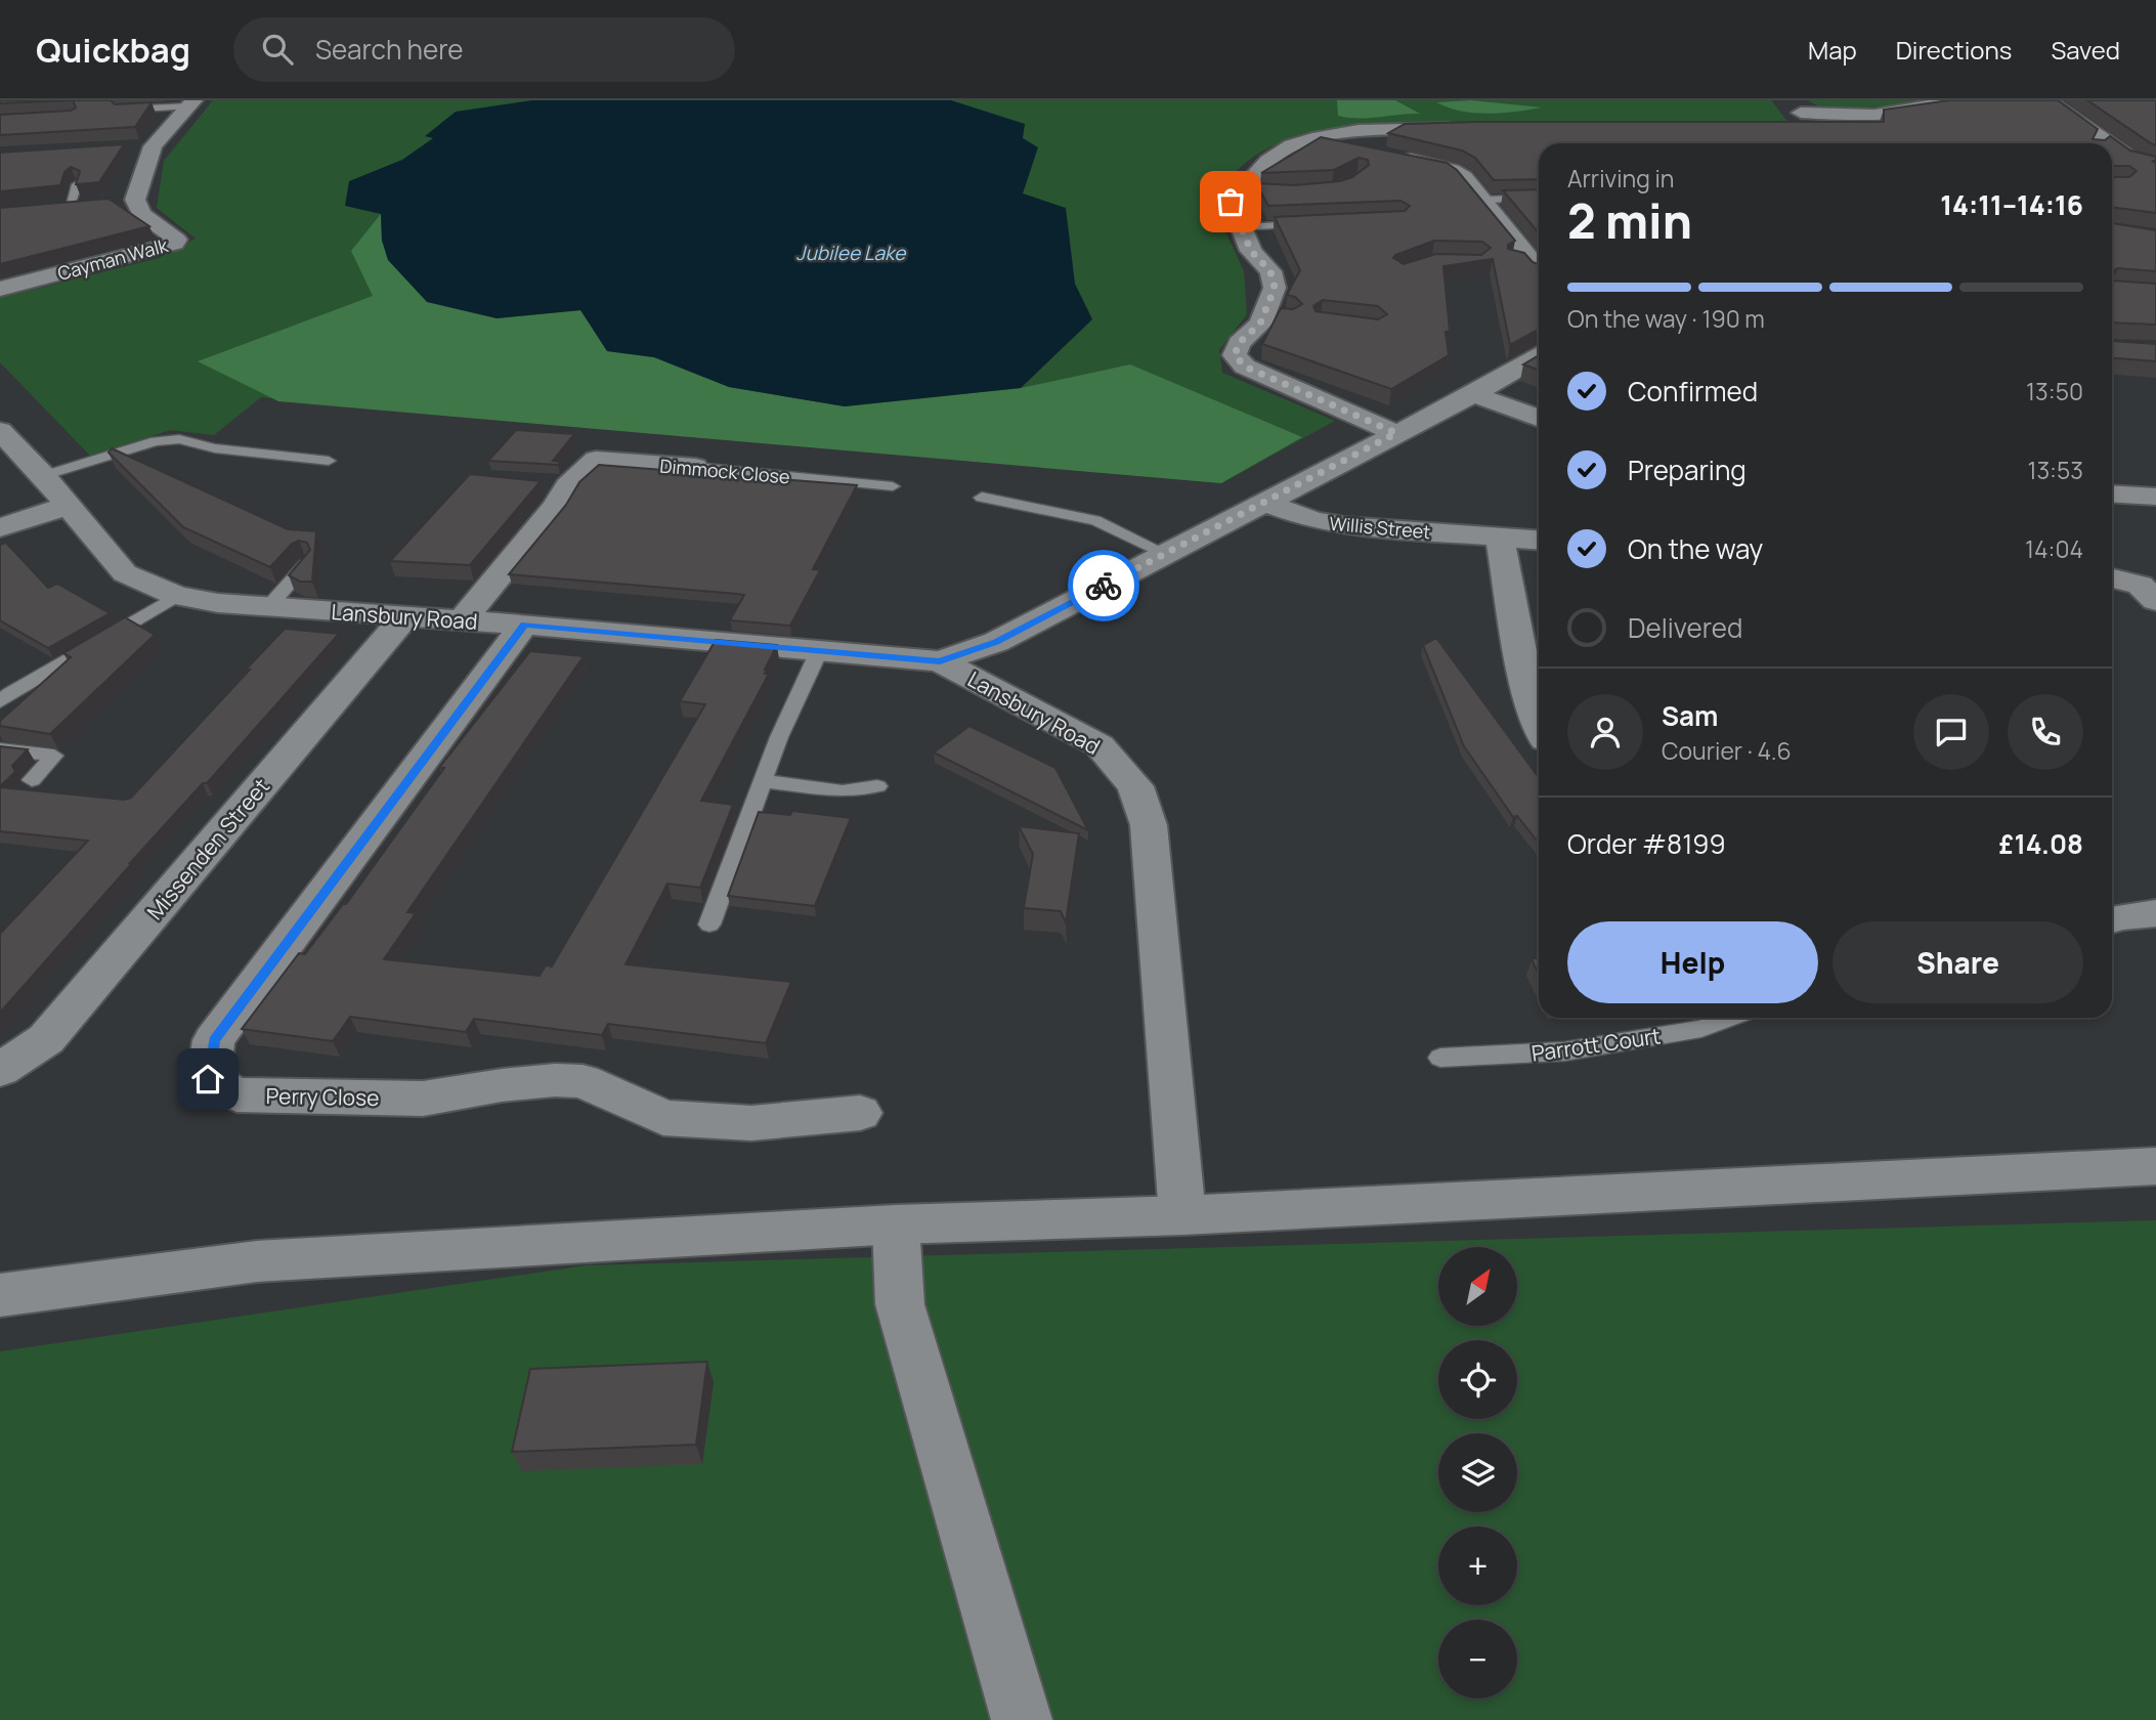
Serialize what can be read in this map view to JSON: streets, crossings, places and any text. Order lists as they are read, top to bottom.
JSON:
{
  "streets": {
    "street": [
      "Cayman Walk",
      "Dimmock Close",
      "Willis Street",
      "Lansbury Road",
      "Missenden Street",
      "Perry Close"
    ],
    "lane": ["Parrott Court"]
  },
  "crossings": [
    ["Dimmock Close", "Lansbury Road"],
    ["Lansbury Road", "Missenden Street"],
    ["Lansbury Road", "Perry Close"]
  ],
  "water": ["Jubilee Lake"],
  "north": "top right",
  "page": {
    "header": "Quickbag",
    "search": "Search here",
    "nav": ["Map", "Directions", "Saved"],
    "heading": ["2 min", "Arriving in", "14:11–14:16"],
    "panel": [
      "Sam",
      "Courier · 4.6",
      "Order #8199",
      "£14.08"
    ],
    "bar": "On the way · 190 m",
    "list": [
      ["Confirmed", "13:50"],
      ["Preparing", "13:53"],
      ["On the way", "14:04"],
      "Delivered"
    ],
    "buttons": ["Help", "Share"],
    "map_buttons": ["+", "−"]
  }
}
